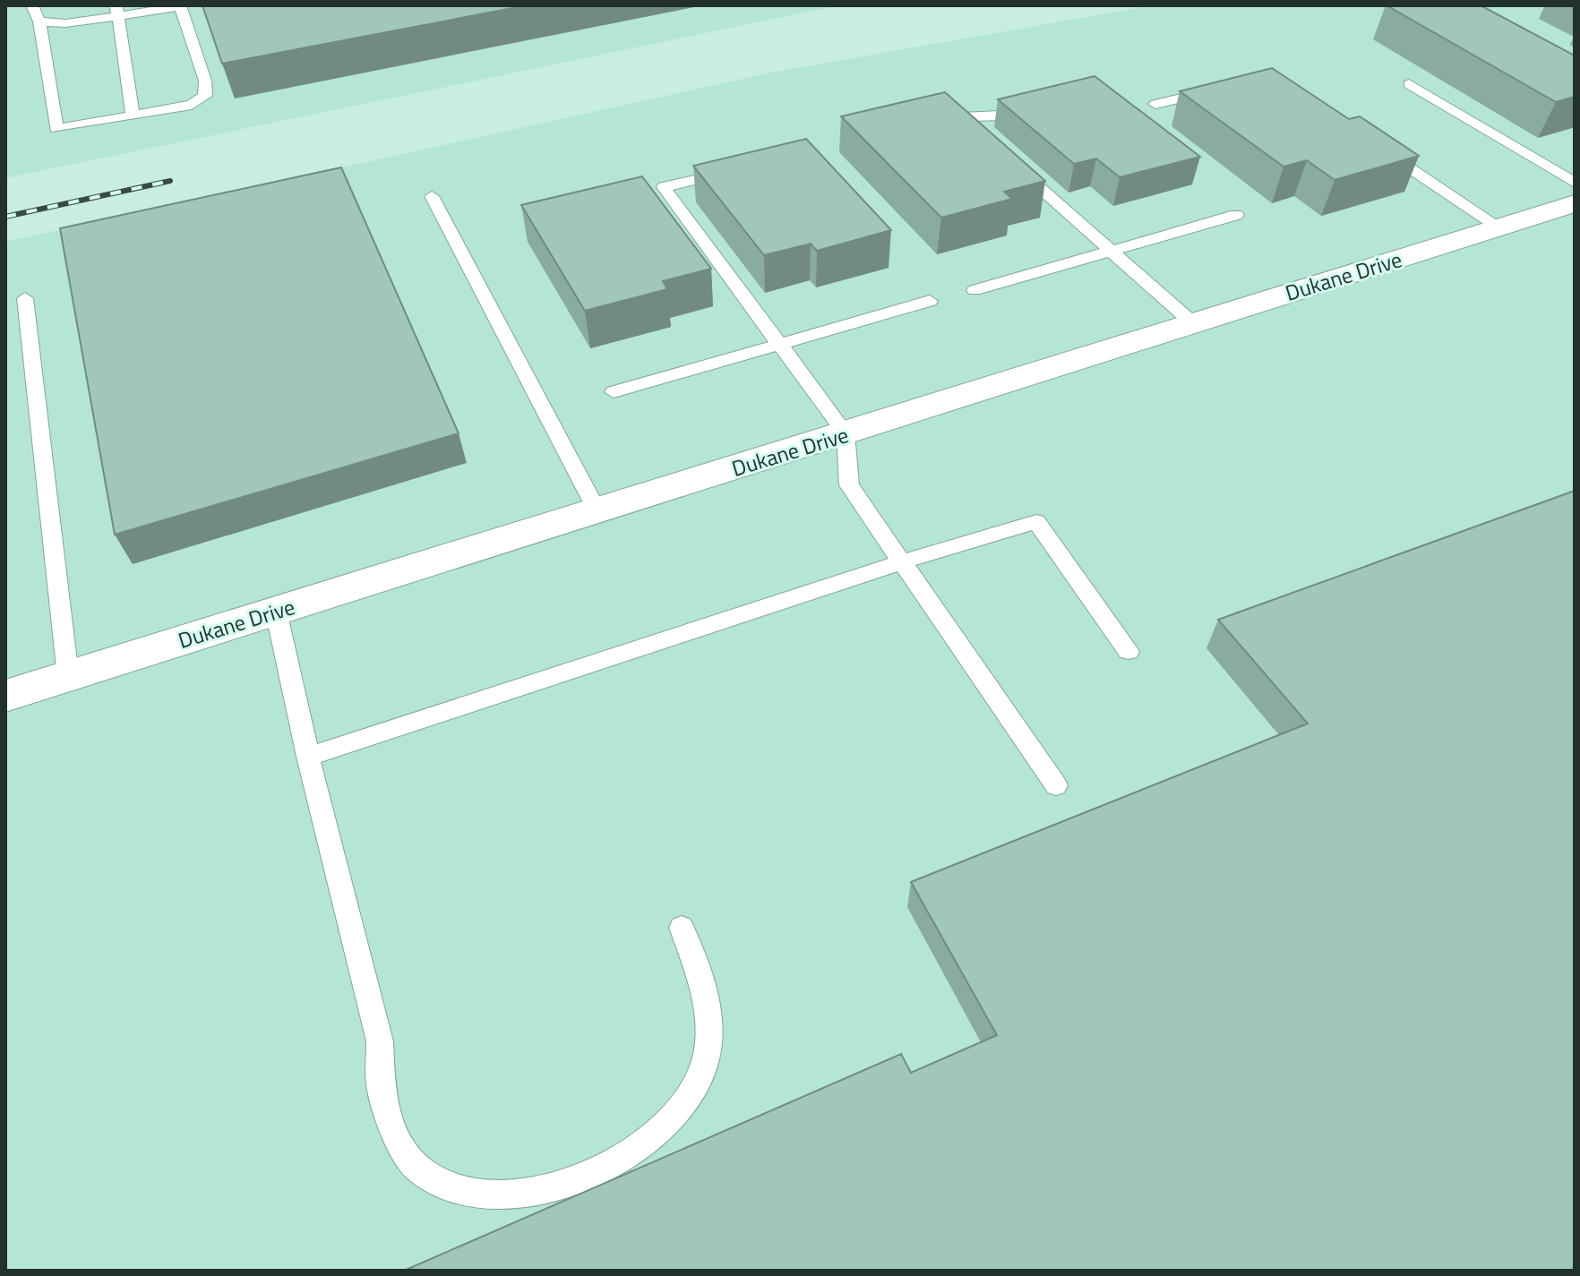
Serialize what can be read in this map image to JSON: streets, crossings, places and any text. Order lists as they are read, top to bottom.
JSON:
{
  "streets": {
    "street": ["Dukane Drive"]
  }
}
